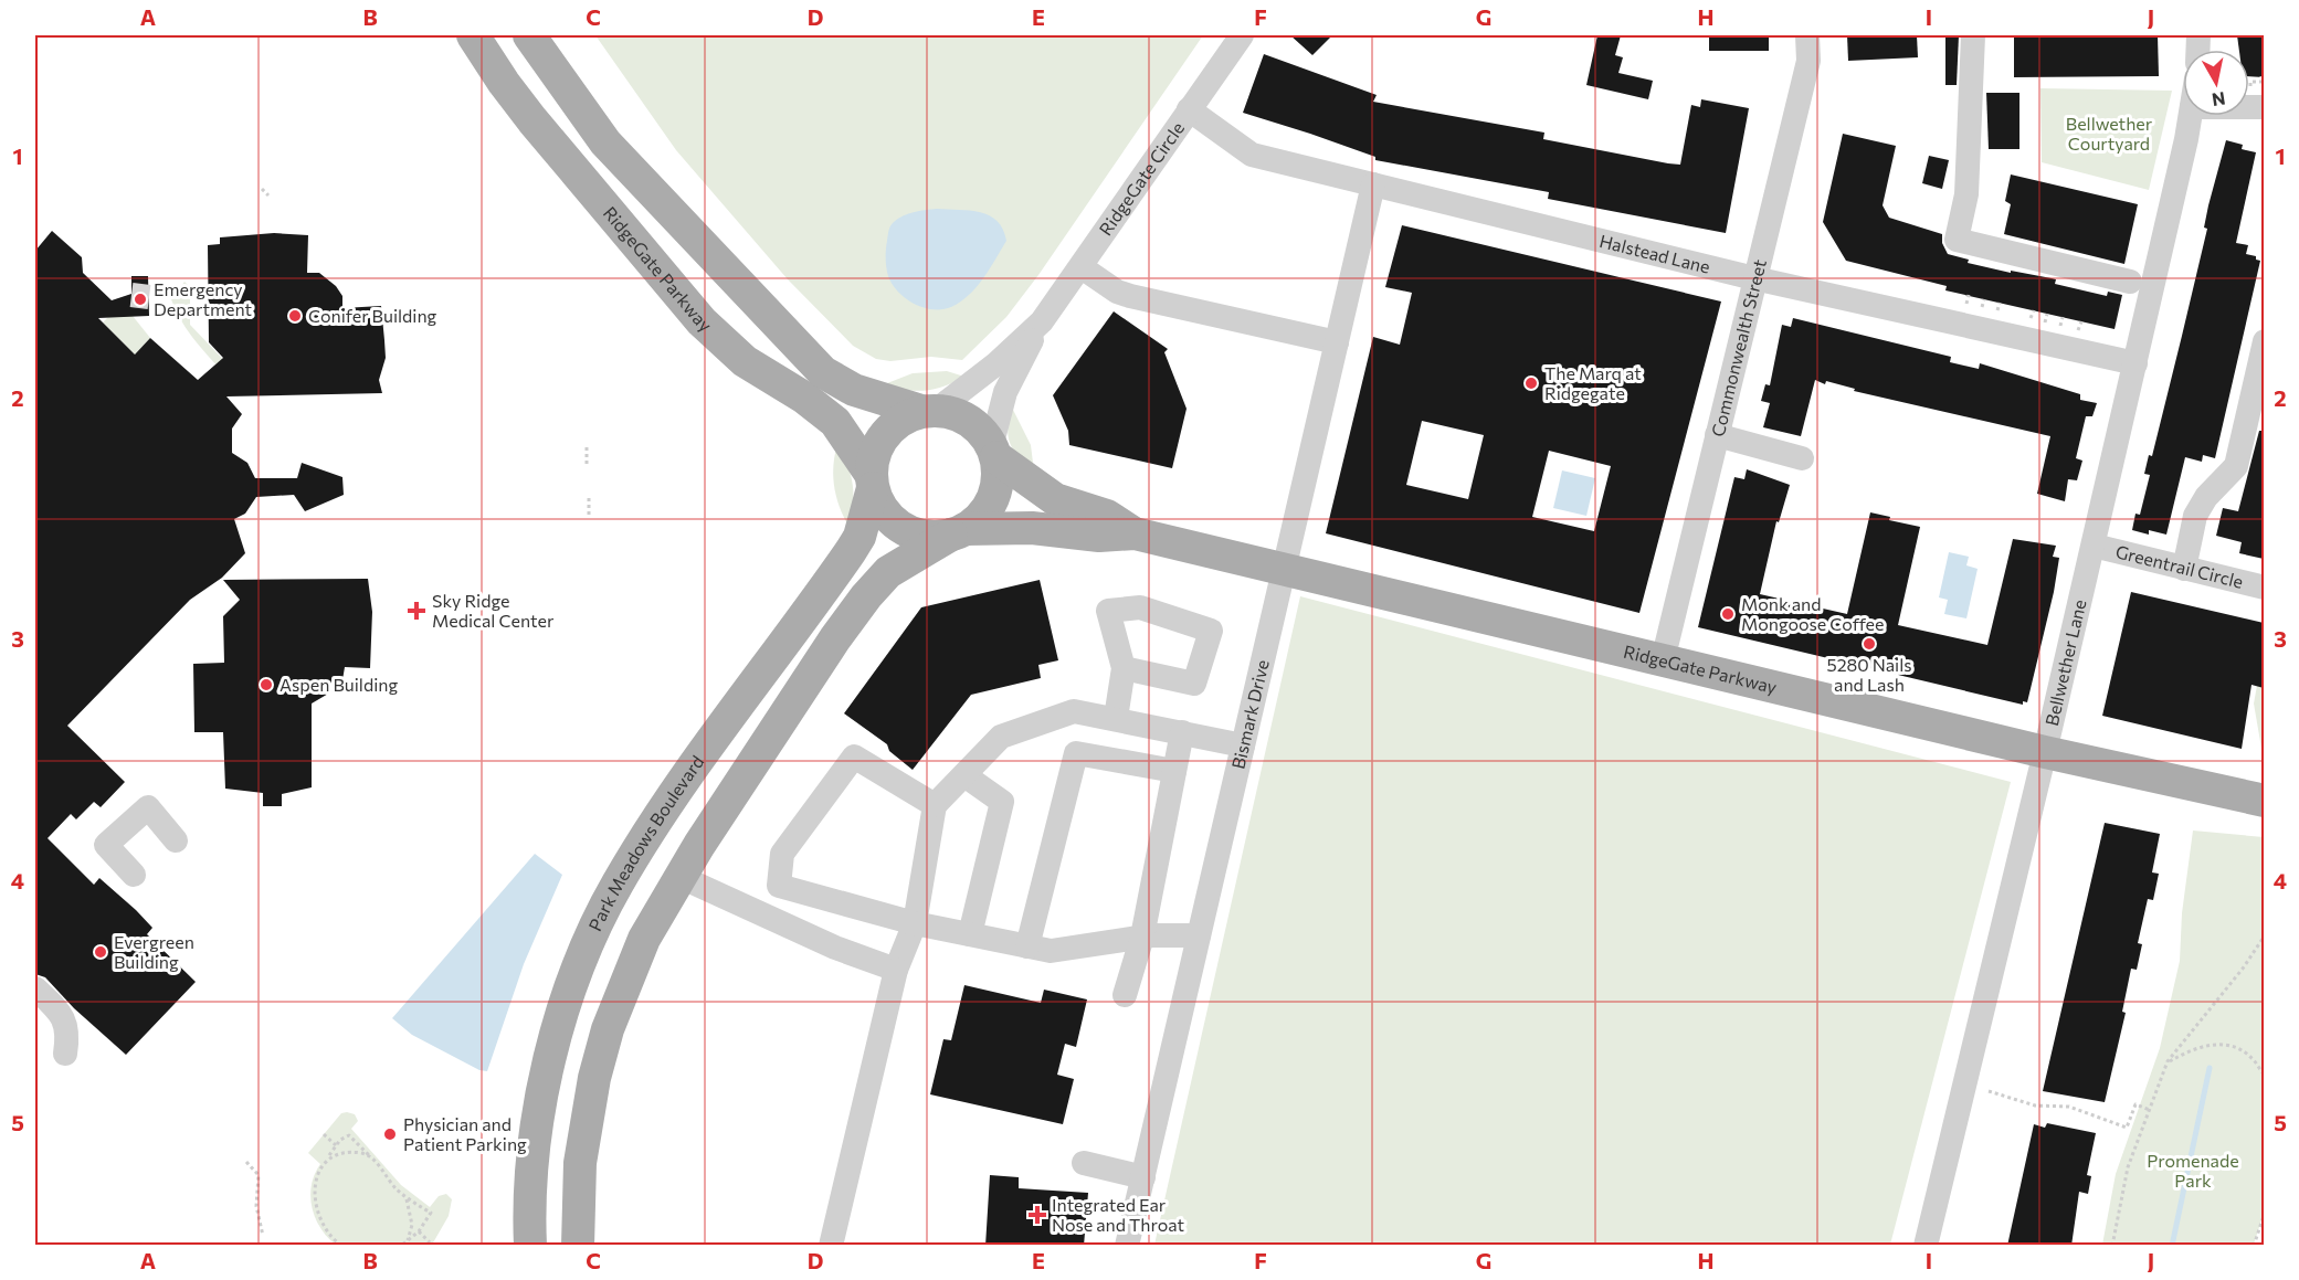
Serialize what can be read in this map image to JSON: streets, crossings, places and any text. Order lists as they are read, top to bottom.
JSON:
{
  "streets": {
    "main road": ["RidgeGate Parkway", "Park Meadows Boulevard"],
    "street": [
      "RidgeGate Circle",
      "Halstead Lane",
      "Commonwealth Street",
      "Greentrail Circle",
      "Bellwether Lane",
      "Bismark Drive"
    ]
  },
  "crossings": [
    ["RidgeGate Circle", "Halstead Lane"],
    ["RidgeGate Circle", "RidgeGate Parkway"],
    ["RidgeGate Circle", "Park Meadows Boulevard"],
    ["Halstead Lane", "Commonwealth Street"],
    ["Halstead Lane", "Bellwether Lane"],
    ["Halstead Lane", "Bismark Drive"],
    ["RidgeGate Parkway", "Commonwealth Street"],
    ["RidgeGate Parkway", "Bellwether Lane"],
    ["RidgeGate Parkway", "Bismark Drive"],
    ["RidgeGate Parkway", "Park Meadows Boulevard"],
    ["Greentrail Circle", "Bellwether Lane"]
  ],
  "parks": ["Bellwether Courtyard", "Promenade Park"],
  "places": {
    "other": [
      "Emergency Department",
      "Conifer Building",
      "The Marq at Ridgegate",
      "Monk and Mongoose Coffee",
      "5280 Nails and Lash",
      "Aspen Building",
      "Evergreen Building",
      "Physician and Patient Parking"
    ],
    "health": ["Sky Ridge Medical Center", "Integrated Ear Nose and Throat"]
  },
  "north": "bottom",
  "grid": {
    "columns": [
      "A",
      "B",
      "C",
      "D",
      "E",
      "F",
      "G",
      "H",
      "I",
      "J"
    ],
    "rows": [
      "1",
      "2",
      "3",
      "4",
      "5"
    ]
  }
}
